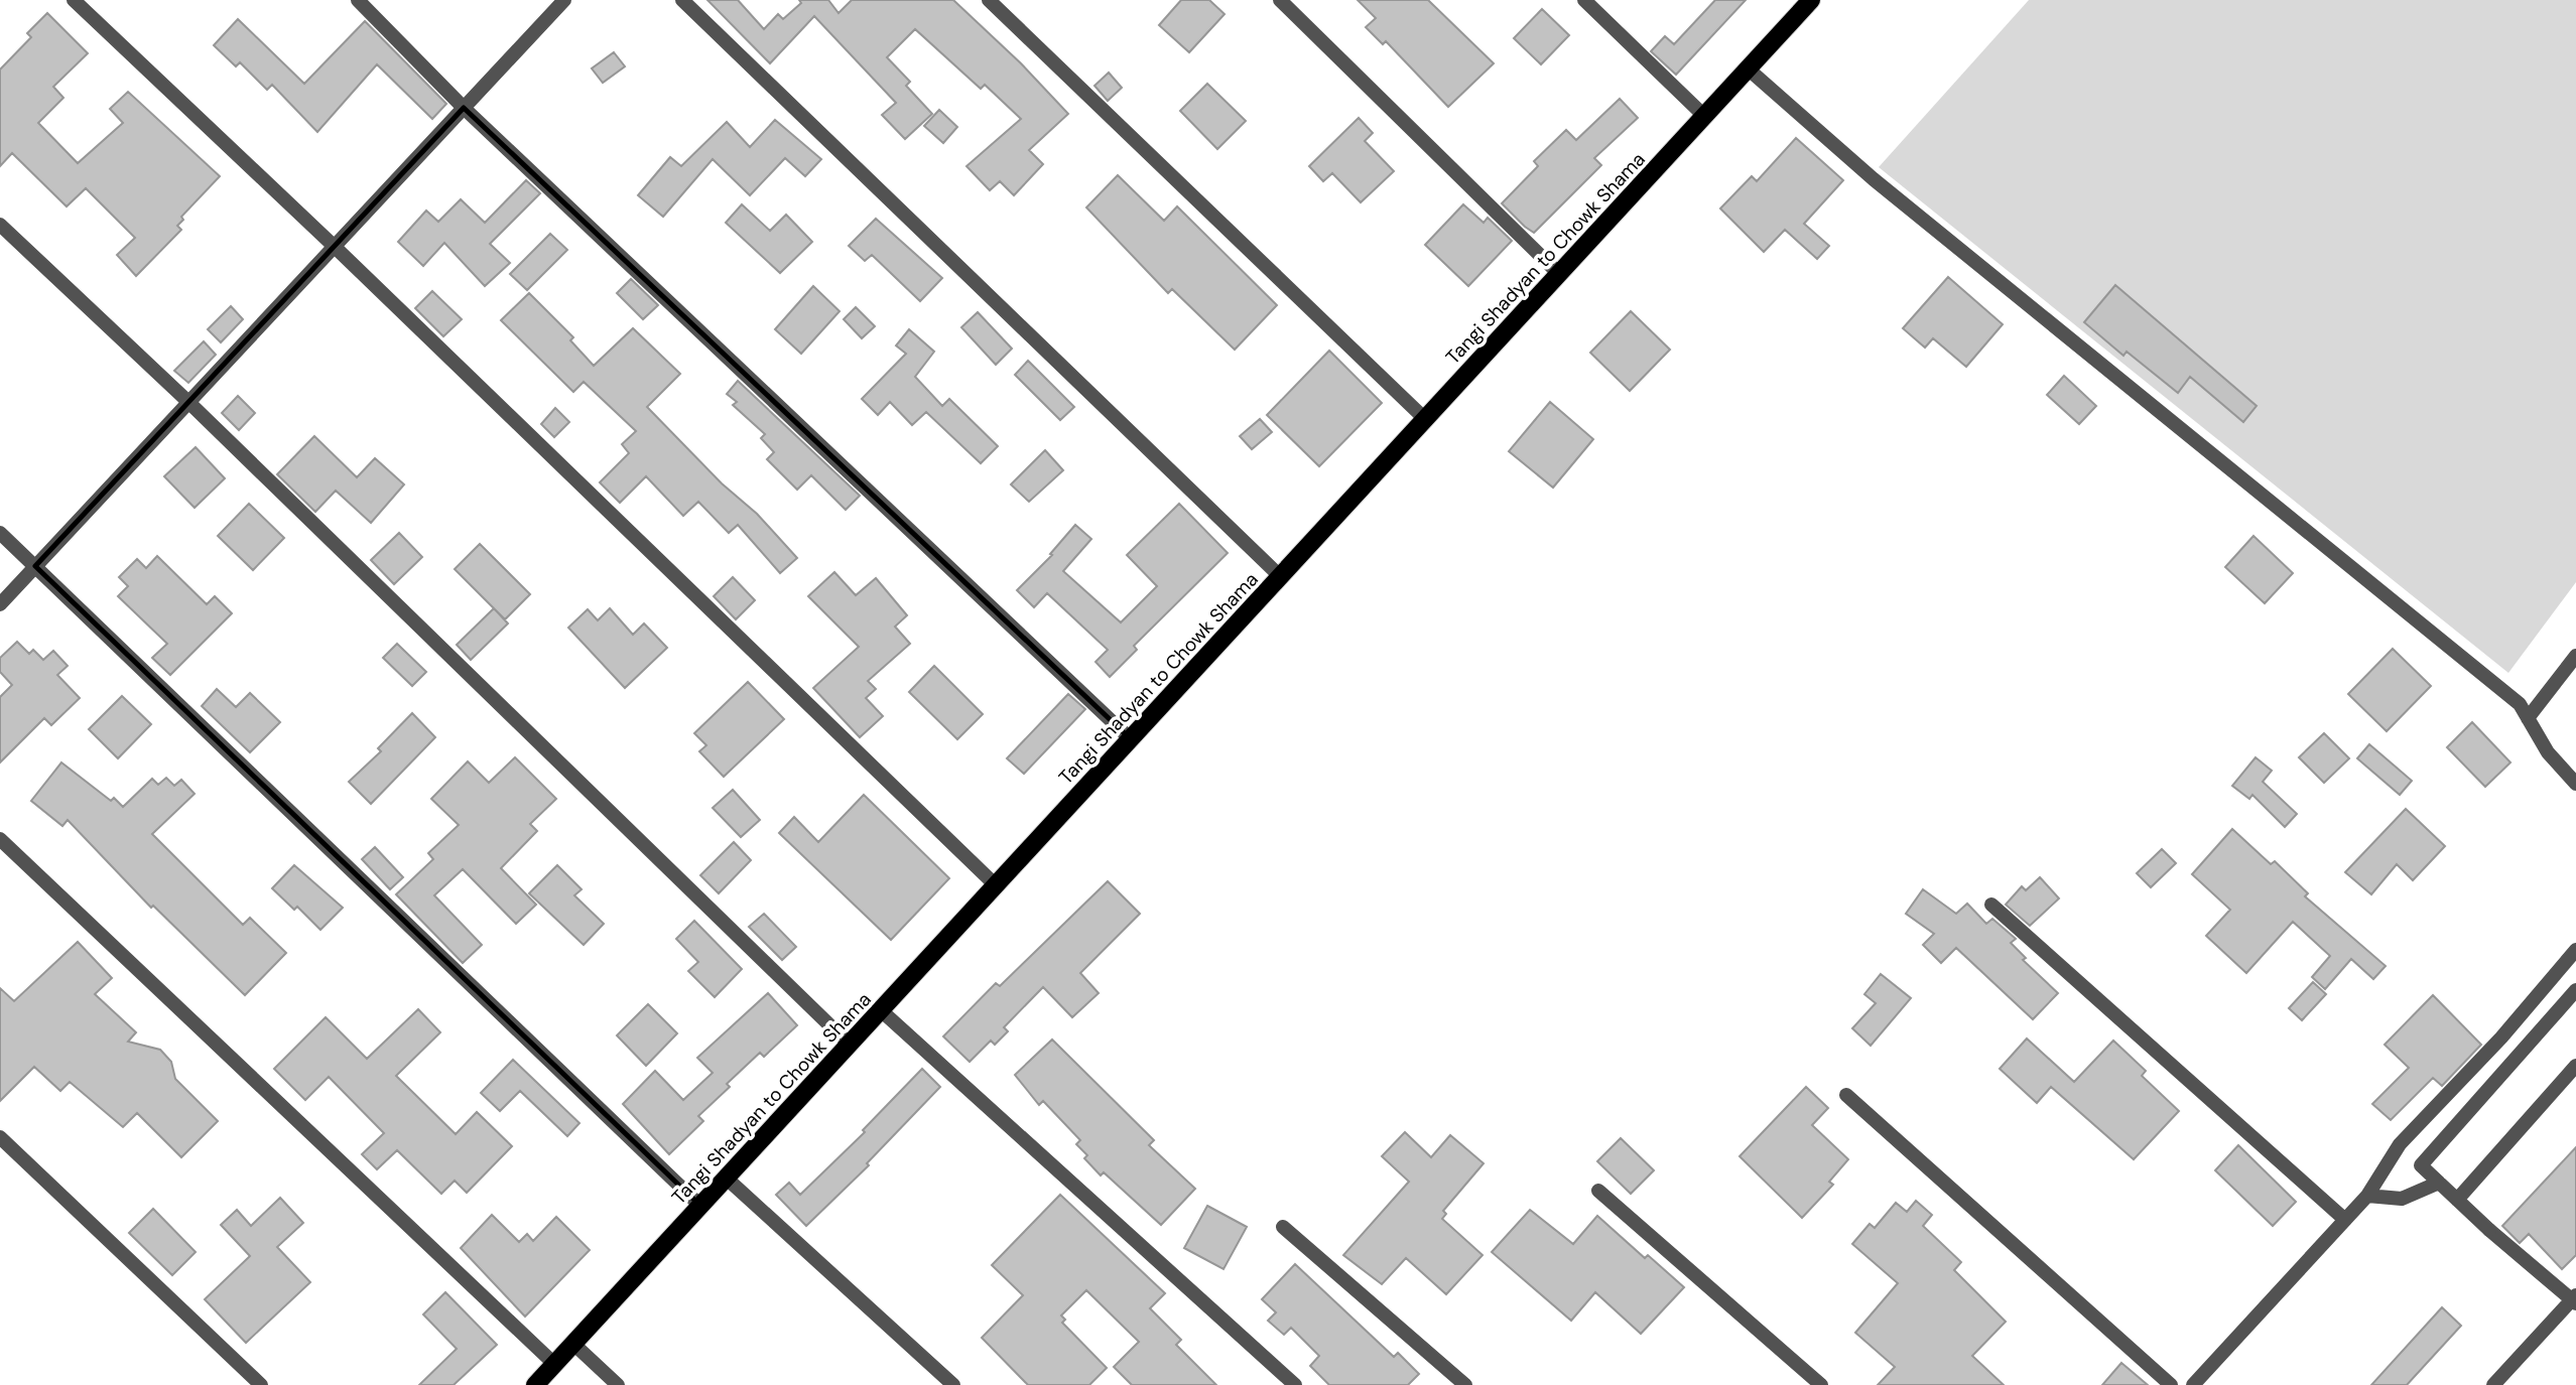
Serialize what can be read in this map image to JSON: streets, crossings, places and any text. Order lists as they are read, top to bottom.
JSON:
{
  "streets": {
    "main road": ["Tangi Shadyan to Chowk Shama"]
  }
}
